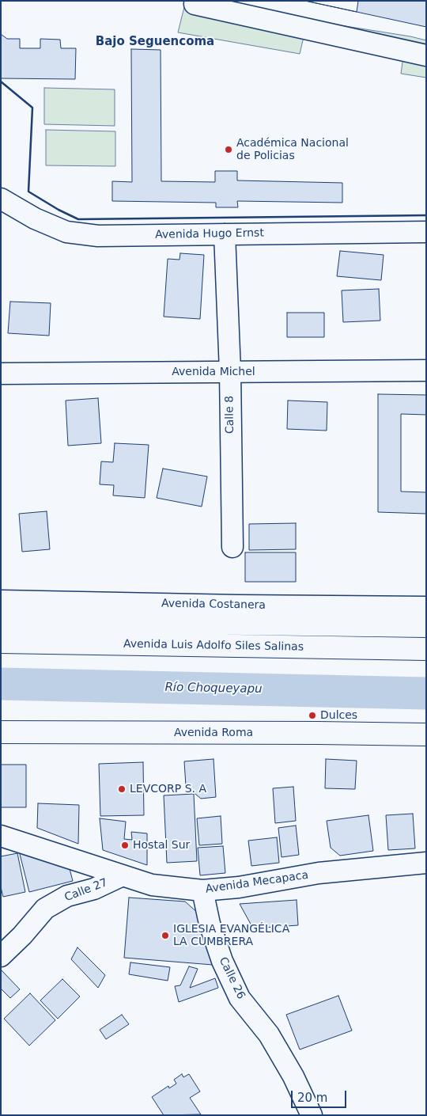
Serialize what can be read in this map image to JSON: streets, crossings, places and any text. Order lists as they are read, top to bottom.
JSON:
{
  "streets": {
    "main road": ["Avenida Luis Adolfo Siles Salinas", "Avenida Roma"],
    "street": [
      "Avenida Hugo Ernst",
      "Avenida Michel",
      "Calle 8",
      "Avenida Costanera",
      "Avenida Mecapaca",
      "Calle 27",
      "Calle 26"
    ]
  },
  "crossings": [
    ["Avenida Hugo Ernst", "Calle 8"],
    ["Avenida Michel", "Calle 8"],
    ["Avenida Mecapaca", "Calle 27"],
    ["Avenida Mecapaca", "Calle 26"]
  ],
  "districts": ["Bajo Seguencoma"],
  "water": ["Río Choqueyapu"],
  "places": [
    "Académica Nacional de Policias",
    "Dulces",
    "LEVCORP S. A",
    "Hostal Sur",
    "IGLESIA EVANGÉLICA LA CUMBRERA"
  ],
  "scale_bar": "20 m"
}
